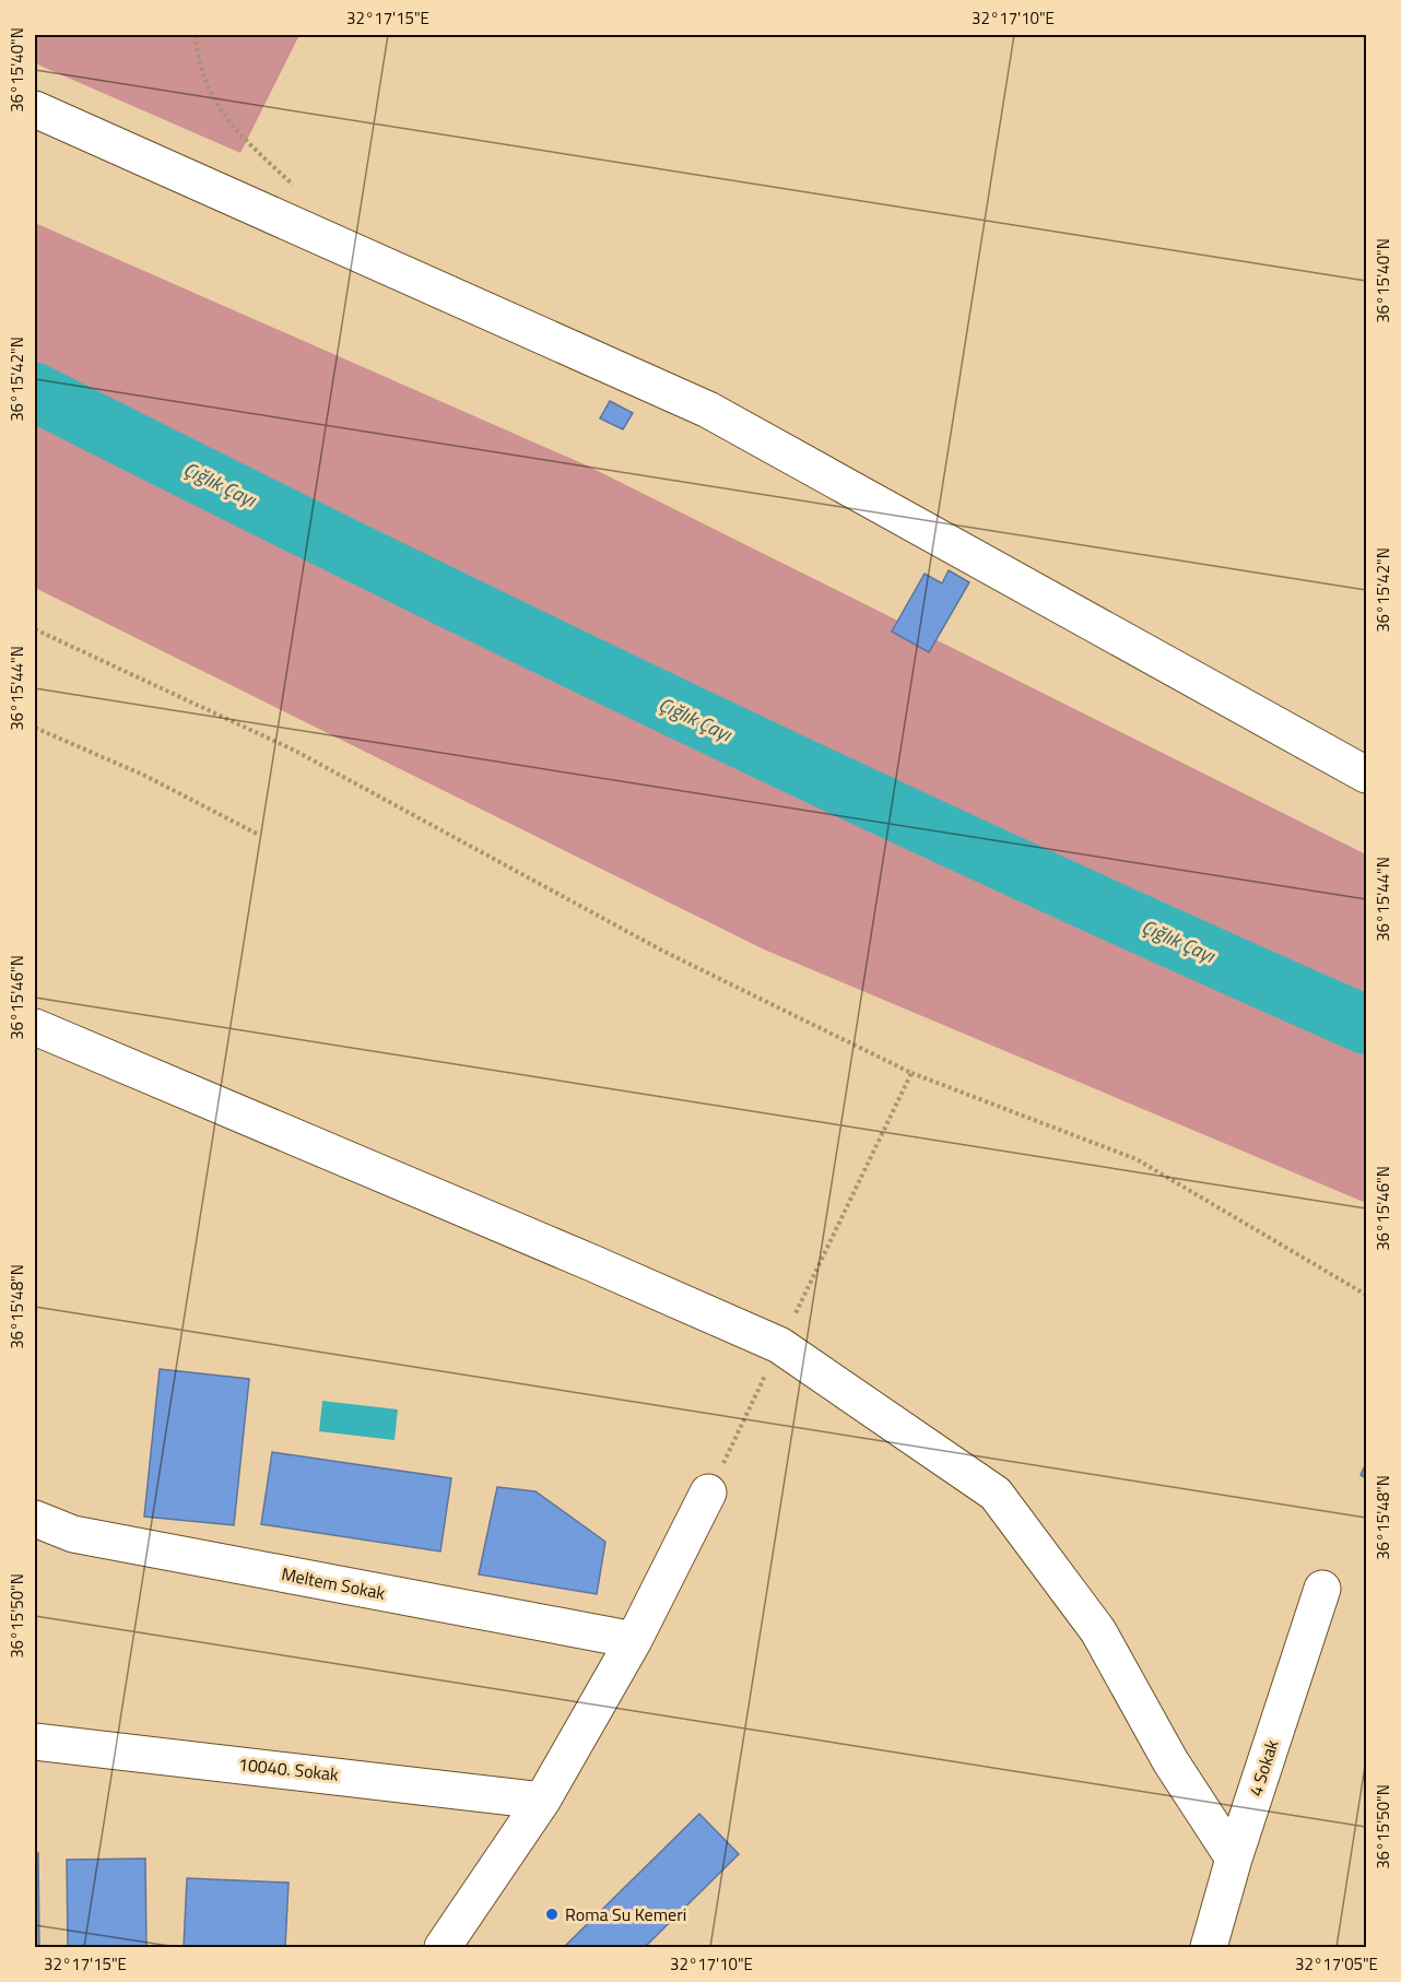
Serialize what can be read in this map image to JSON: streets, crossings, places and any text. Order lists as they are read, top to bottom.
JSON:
{
  "streets": {
    "street": ["Meltem Sokak", "4 Sokak", "10040. Sokak"]
  },
  "water": ["Çığlık Çayı"],
  "places": ["Roma Su Kemeri"],
  "coordinates": [
    "32°17'15\"E",
    "32°17'10\"E",
    "36°15'40\"N",
    "36°15'42\"N",
    "36°15'44\"N",
    "36°15'46\"N",
    "36°15'48\"N",
    "36°15'50\"N",
    "32°17'05\"E"
  ]
}
